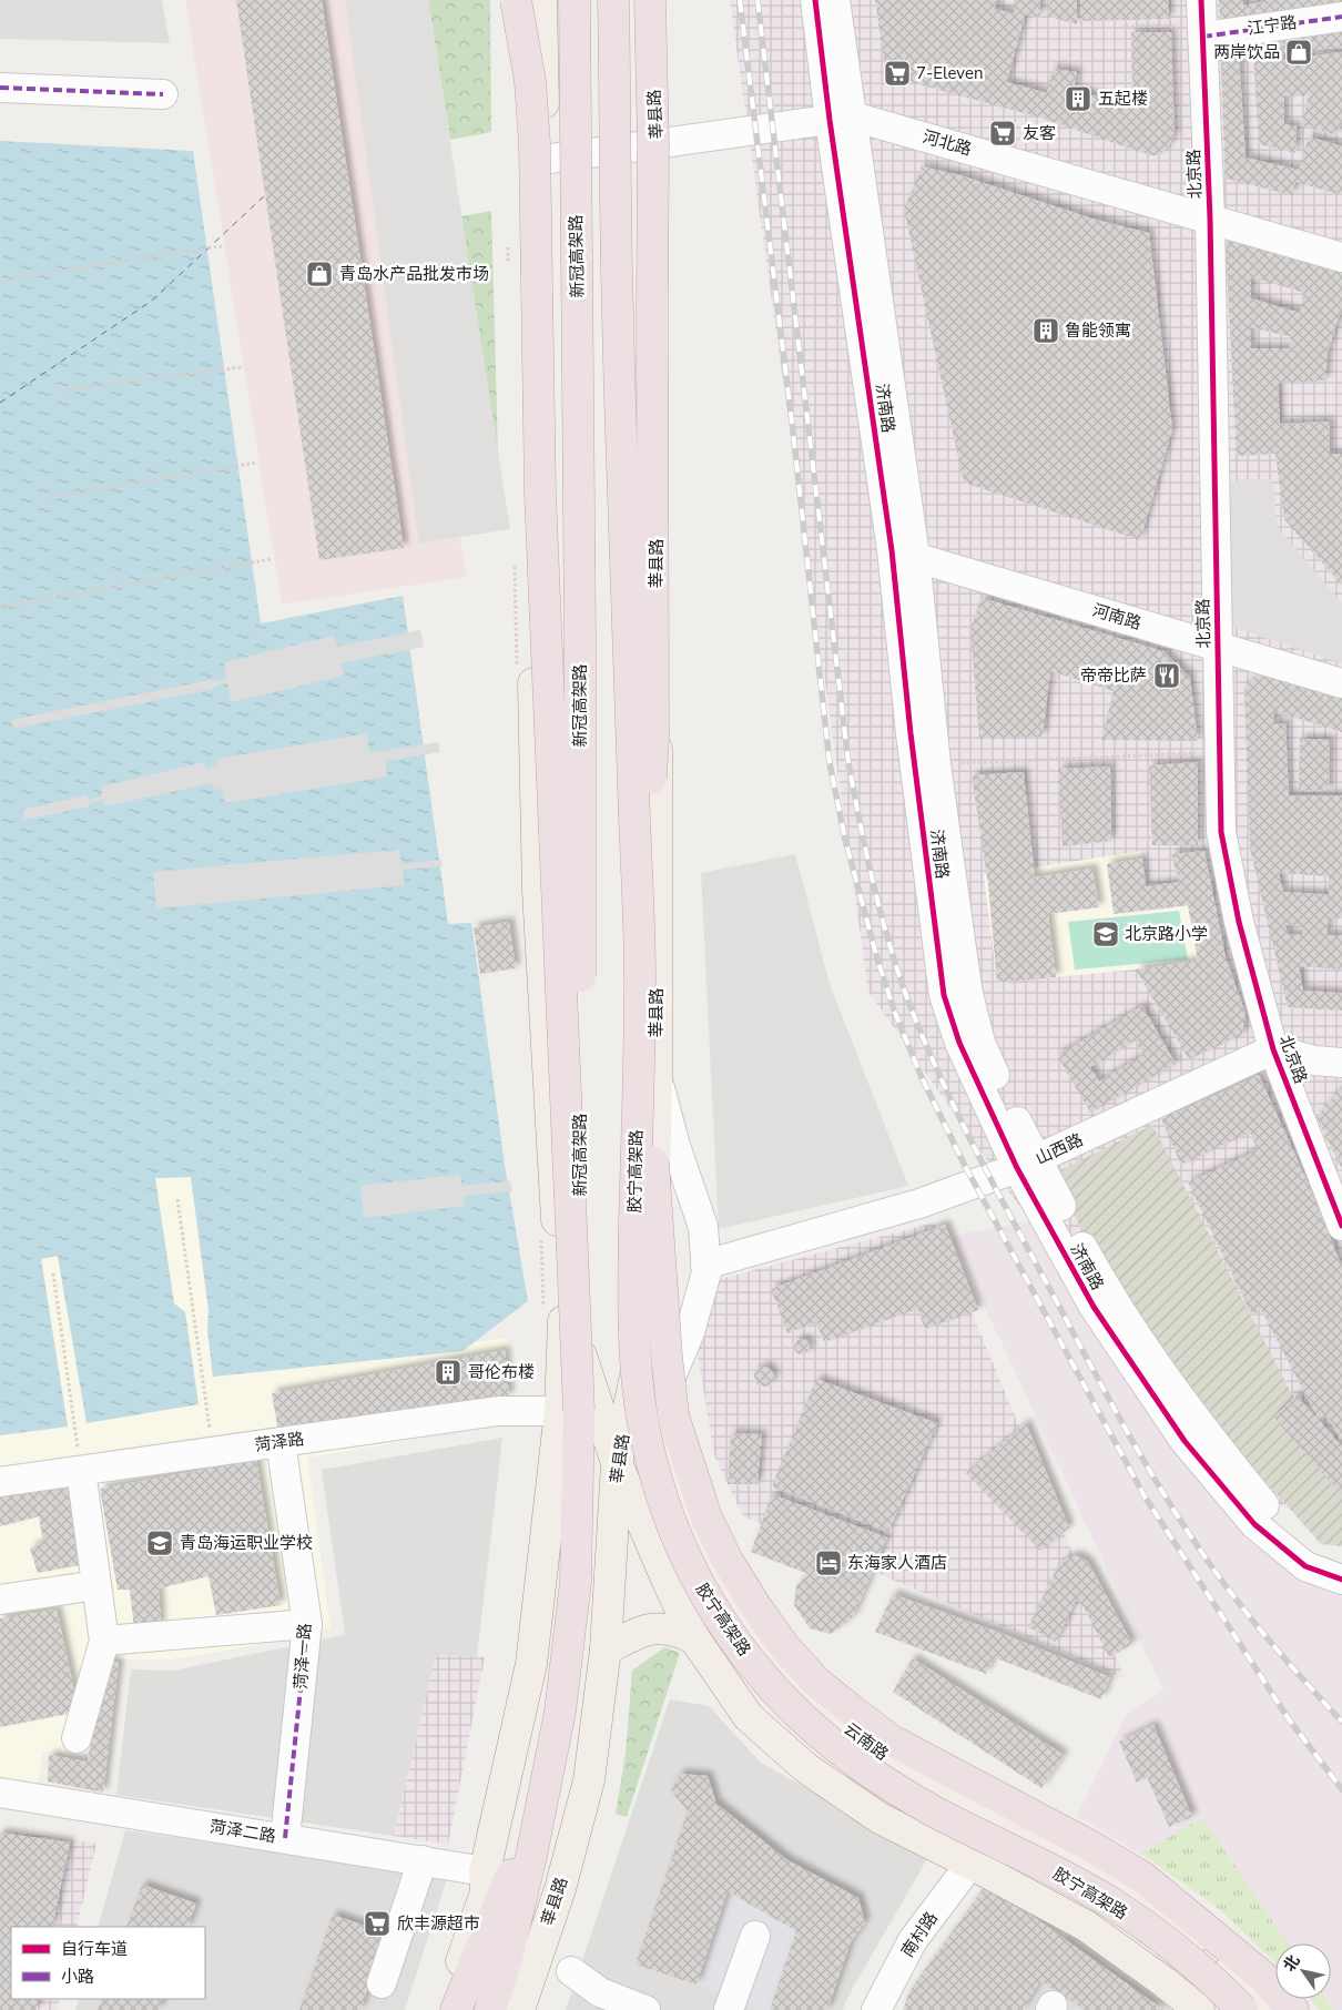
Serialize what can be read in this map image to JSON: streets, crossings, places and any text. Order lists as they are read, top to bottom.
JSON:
{
  "streets": {
    "highway": ["新冠高架路", "胶宁高架路"],
    "main road": ["莘县路", "云南路"],
    "street": [
      "江宁路",
      "河北路",
      "北京路",
      "济南路",
      "河南路",
      "山西路",
      "菏泽路",
      "菏泽一路",
      "菏泽二路",
      "南村路"
    ]
  },
  "crossings": [
    ["江宁路", "北京路"],
    ["莘县路", "河北路"],
    ["莘县路", "云南路"],
    ["河北路", "北京路"],
    ["河北路", "济南路"],
    ["北京路", "河南路"],
    ["北京路", "山西路"],
    ["新冠高架路", "菏泽路"],
    ["济南路", "河南路"],
    ["济南路", "山西路"],
    ["胶宁高架路", "云南路"],
    ["胶宁高架路", "南村路"],
    ["菏泽路", "菏泽一路"],
    ["菏泽一路", "菏泽二路"],
    ["云南路", "南村路"]
  ],
  "places": {
    "shop": ["两岸饮品", "青岛水产品批发市场"],
    "supermarket": ["7-Eleven", "友客", "欣丰源超市"],
    "building": ["五起楼", "鲁能领寓", "哥伦布楼"],
    "restaurant": ["帝帝比萨"],
    "school or university": ["北京路小学", "青岛海运职业学校"],
    "hotel": ["东海家人酒店"]
  },
  "legend": ["自行车道", "小路"],
  "north": "top left"
}
